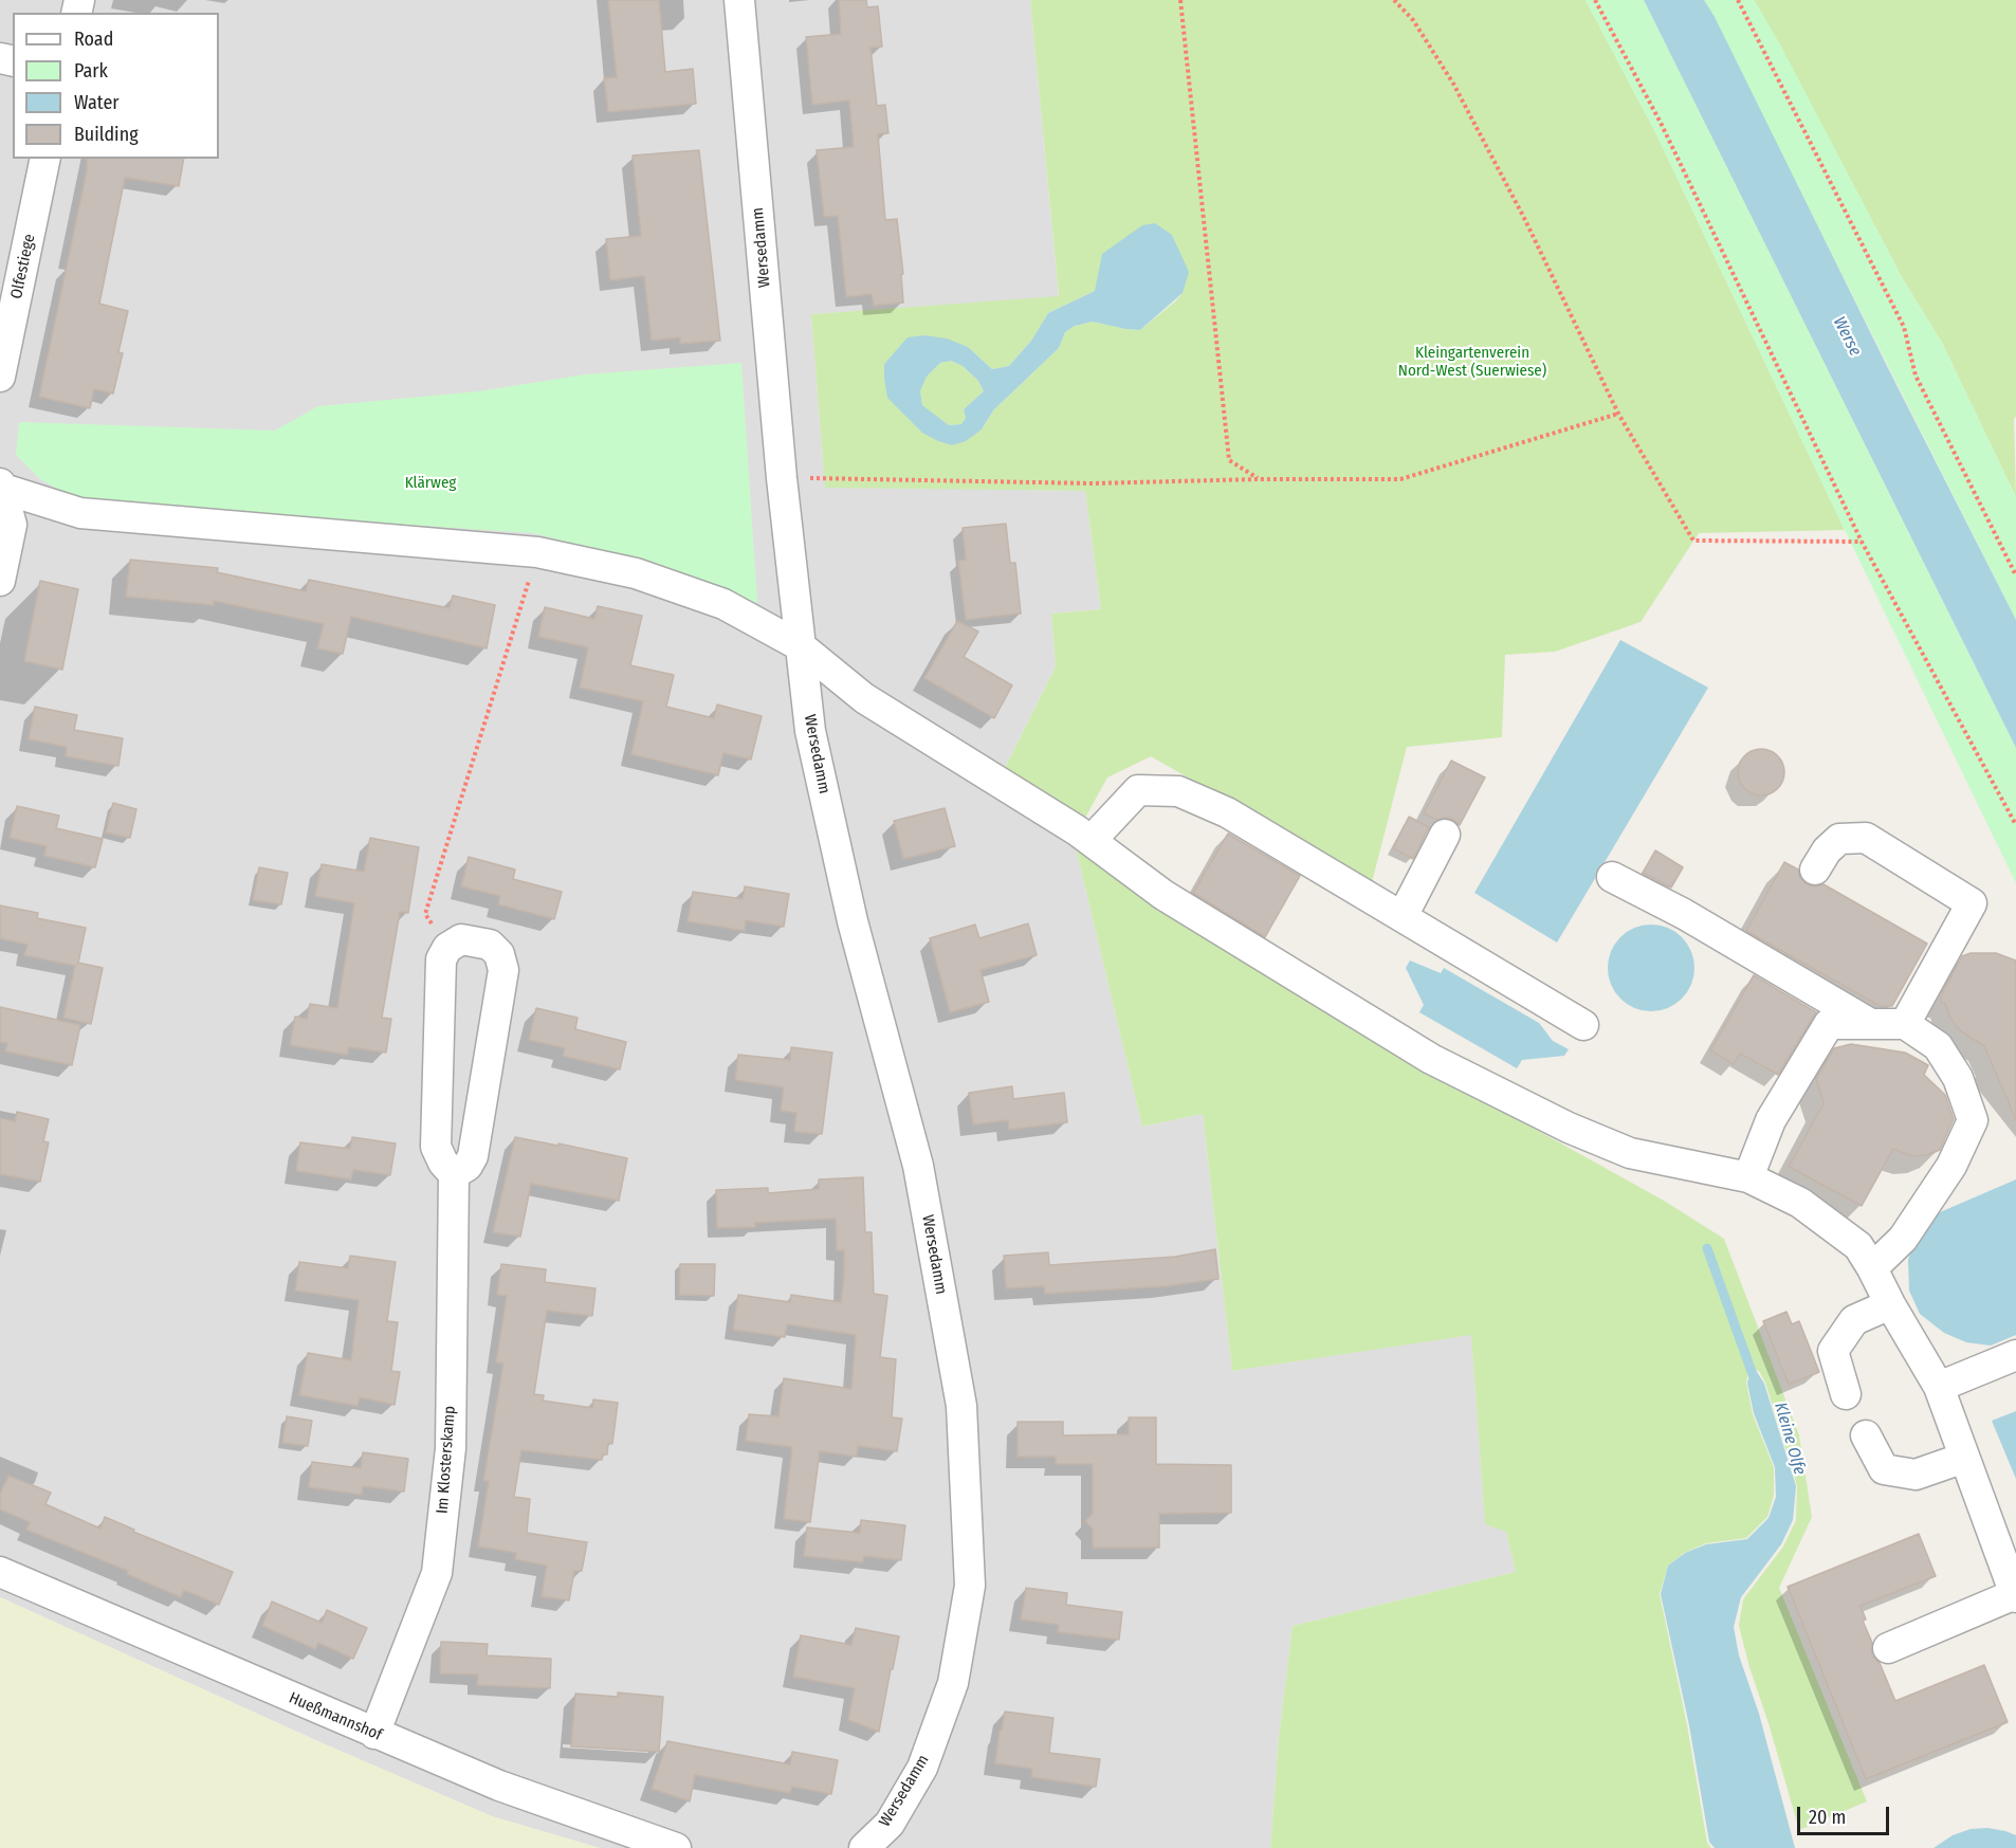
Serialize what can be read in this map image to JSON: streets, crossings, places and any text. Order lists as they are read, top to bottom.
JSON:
{
  "streets": {
    "street": [
      "Wersedamm",
      "Olfestiege",
      "Im Klosterskamp",
      "Hueßmannshof"
    ]
  },
  "crossings": [
    ["Im Klosterskamp", "Hueßmannshof"]
  ],
  "water": ["Werse", "Kleine Olfe"],
  "parks": ["Kleingartenverein Nord-West (Suerwiese)", "Klärweg"],
  "legend": [
    "Road",
    "Park",
    "Water",
    "Building"
  ],
  "scale_bar": "20 m"
}
